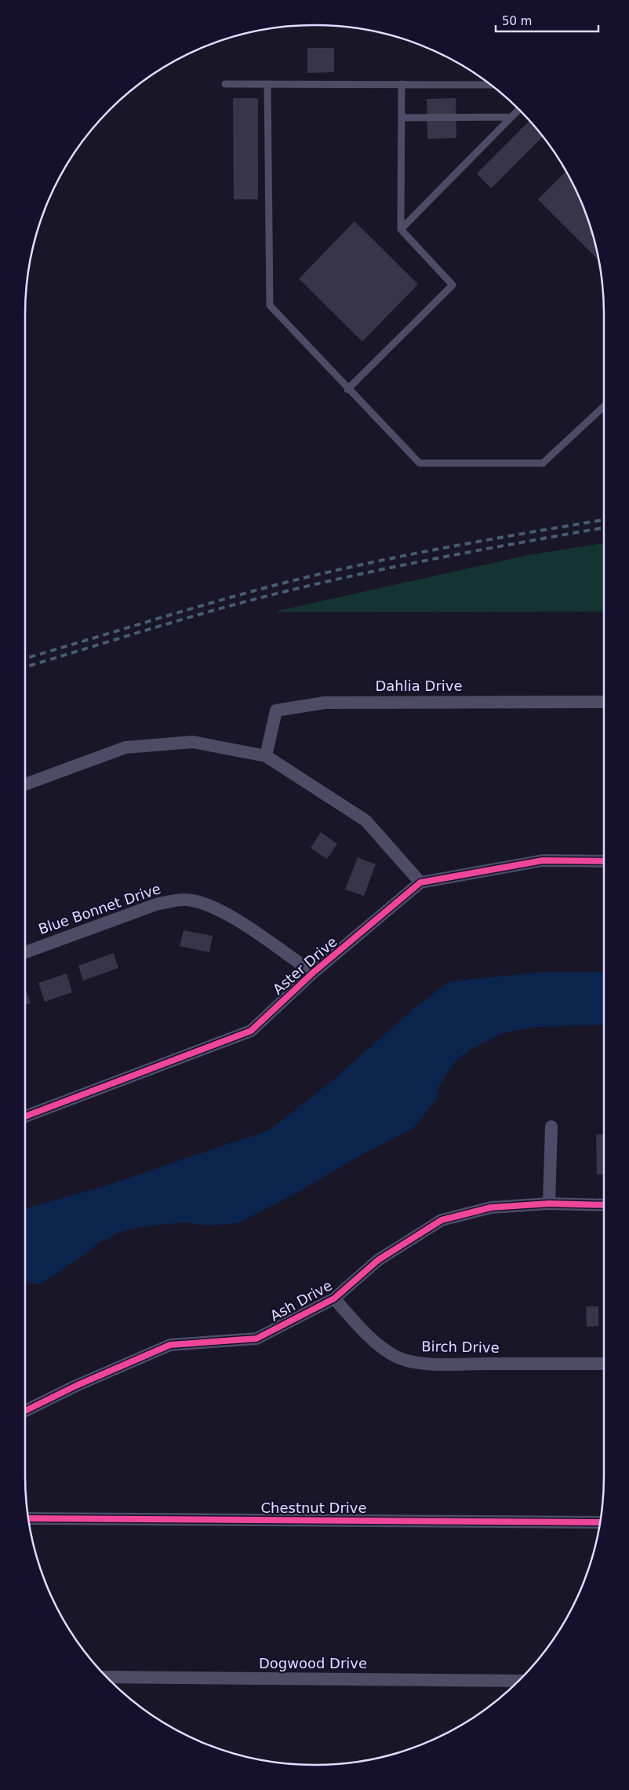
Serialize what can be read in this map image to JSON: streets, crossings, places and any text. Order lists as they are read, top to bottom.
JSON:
{
  "streets": {
    "street": [
      "Dahlia Drive",
      "Blue Bonnet Drive",
      "Aster Drive",
      "Ash Drive",
      "Birch Drive",
      "Chestnut Drive",
      "Dogwood Drive"
    ]
  },
  "crossings": [
    ["Blue Bonnet Drive", "Aster Drive"],
    ["Ash Drive", "Birch Drive"]
  ],
  "scale_bar": "50 m"
}
